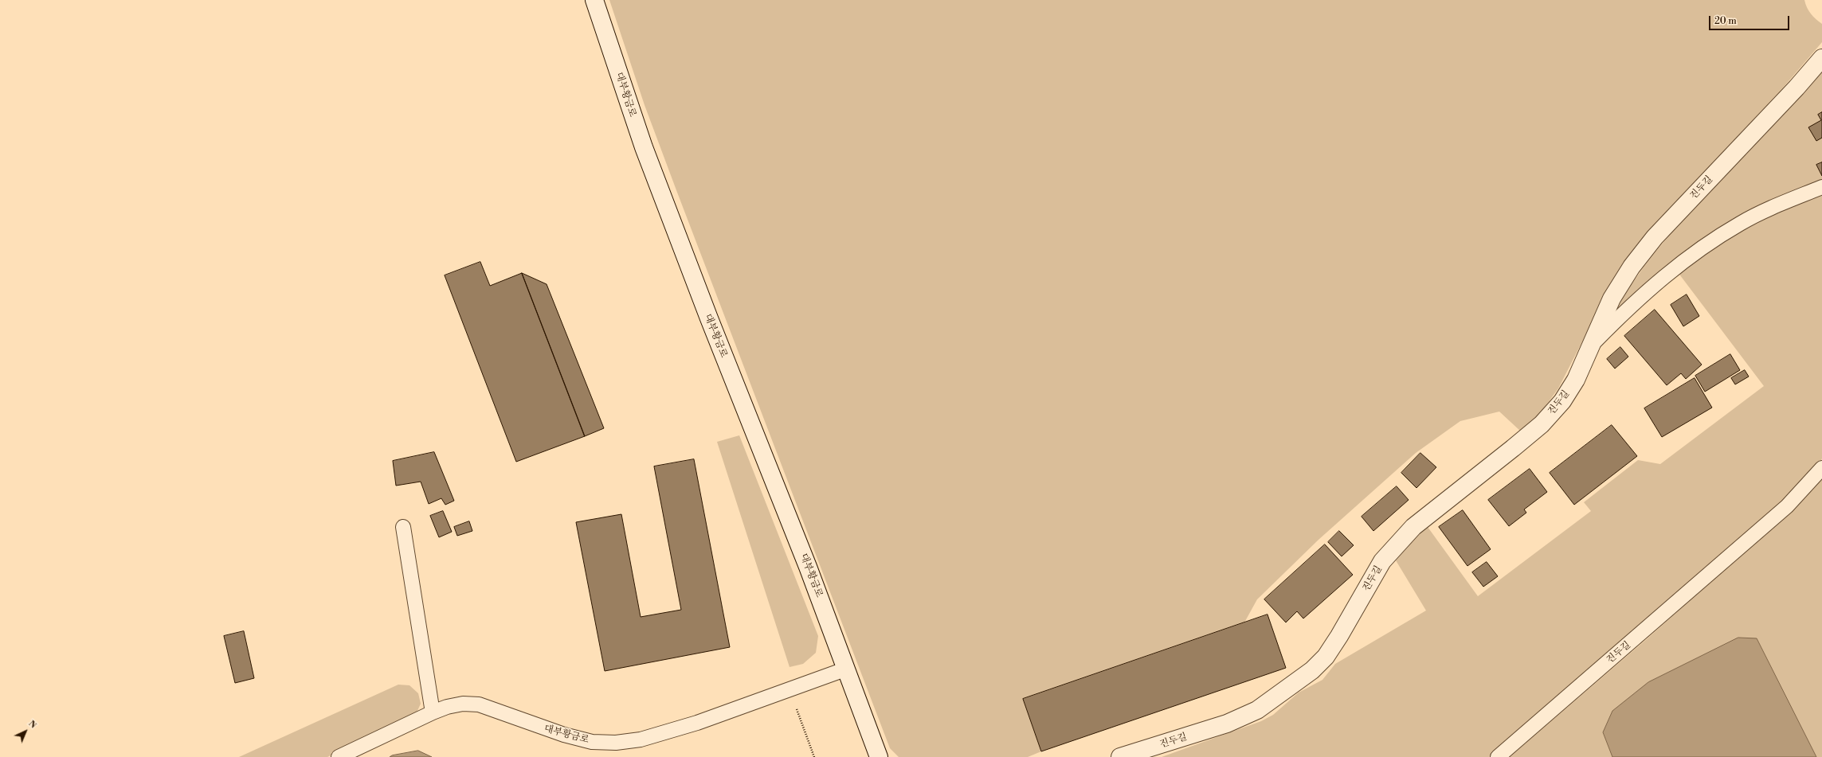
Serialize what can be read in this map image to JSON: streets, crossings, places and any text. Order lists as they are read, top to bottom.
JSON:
{
  "streets": {
    "street": ["대부황금로", "진두길"]
  },
  "scale_bar": "20 m",
  "north": "top right"
}
